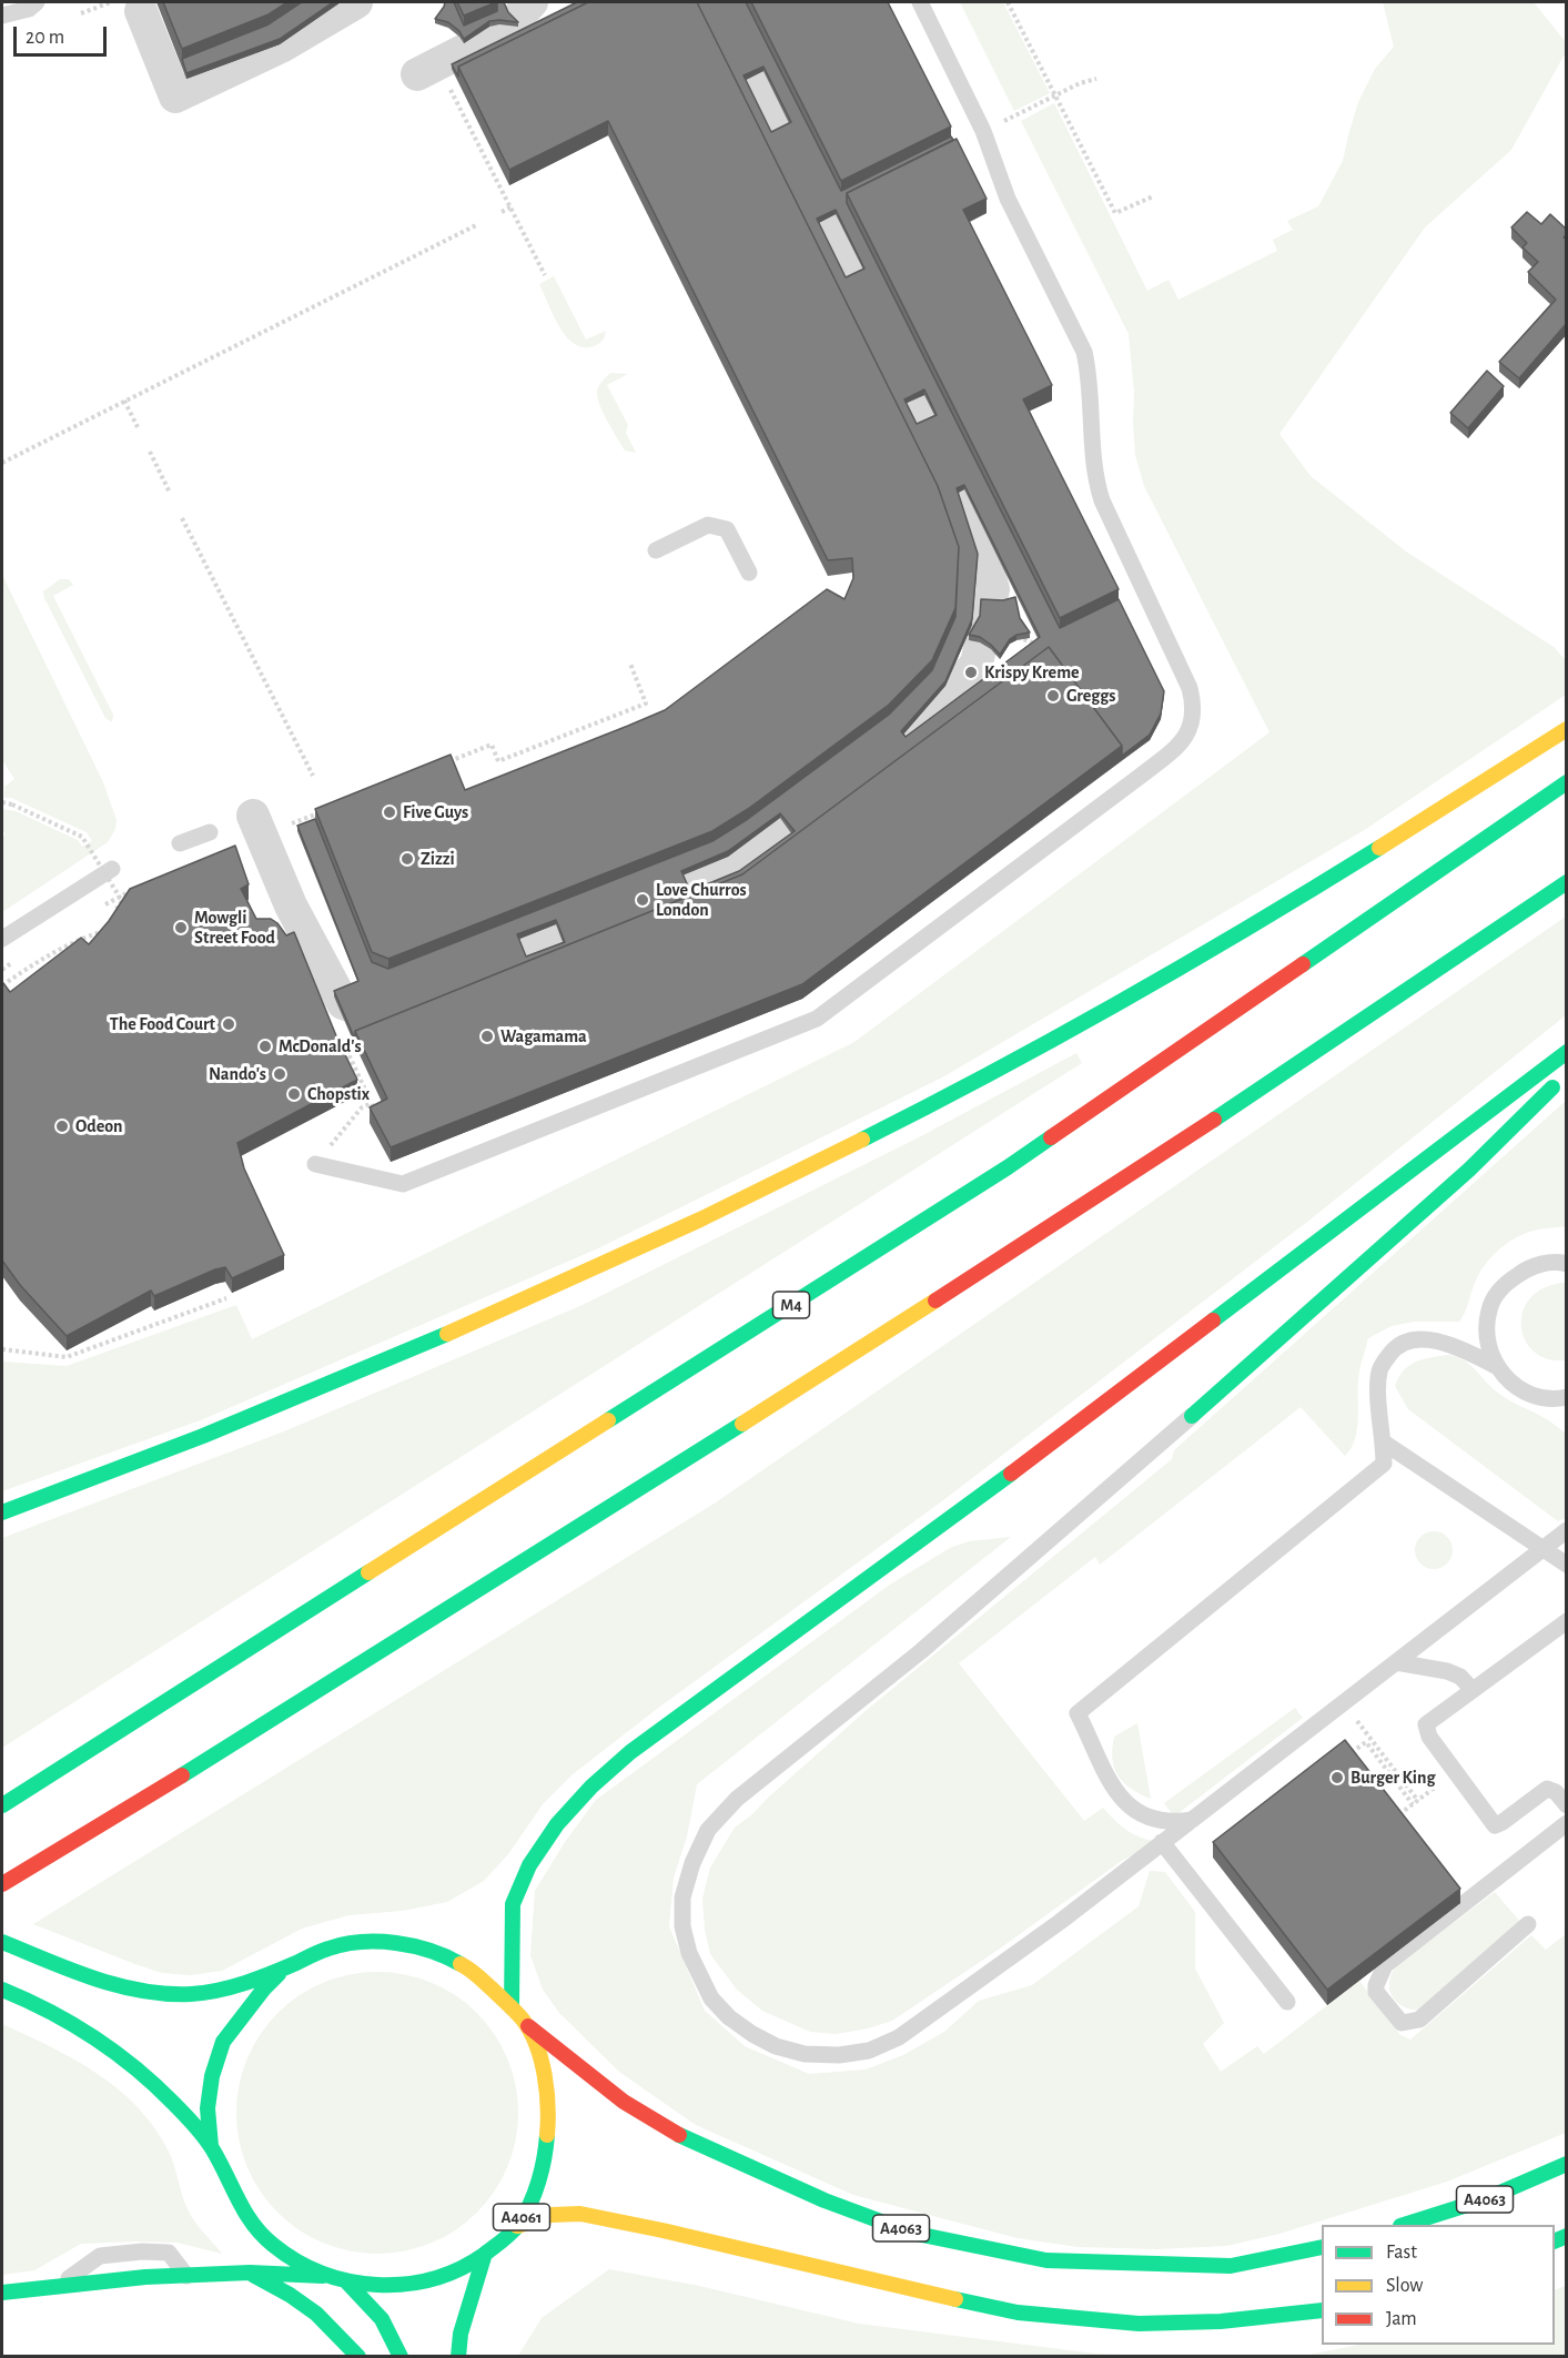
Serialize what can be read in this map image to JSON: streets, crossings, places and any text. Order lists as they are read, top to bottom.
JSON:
{
  "streets": {
    "main road": ["M4", "A4063", "A4061"]
  },
  "crossings": [
    ["A4063", "A4061"]
  ],
  "places": [
    "Krispy Kreme",
    "Greggs",
    "Five Guys",
    "Zizzi",
    "Love Churros London",
    "Mowgli Street Food",
    "The Food Court",
    "Wagamama",
    "McDonald's",
    "Nando's",
    "Chopstix",
    "Odeon",
    "Burger King"
  ],
  "legend": ["Fast", "Slow", "Jam"],
  "scale_bar": "20 m"
}
